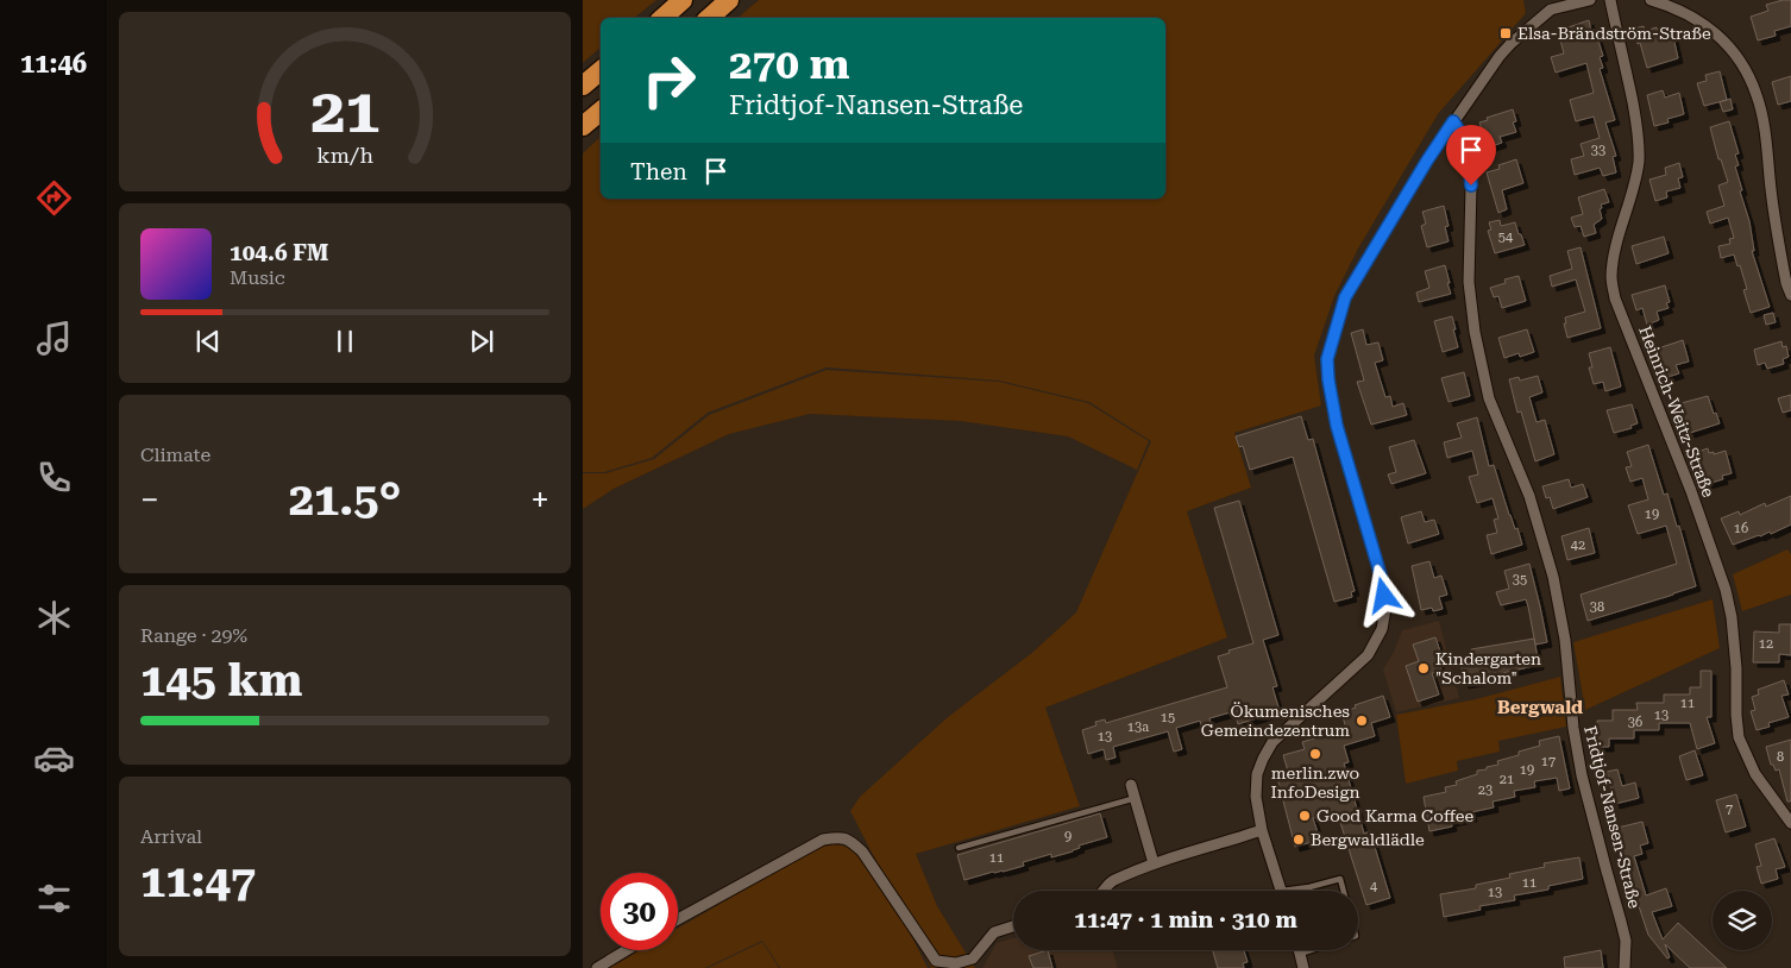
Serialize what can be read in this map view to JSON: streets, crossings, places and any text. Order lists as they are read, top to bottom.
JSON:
{
  "streets": {
    "street": ["Heinrich-Weitz-Straße", "Fridtjof-Nansen-Straße"]
  },
  "districts": ["Bergwald"],
  "places": {
    "transit": ["Elsa-Brändström-Straße"],
    "other": [
      "Kindergarten \"Schalom\"",
      "Ökumenisches Gemeindezentrum",
      "merlin.zwo InfoDesign",
      "Good Karma Coffee",
      "Bergwaldlädle"
    ]
  },
  "house_numbers": [
    "33",
    "54",
    "19",
    "16",
    "42",
    "35",
    "38",
    "12",
    "11",
    "13",
    "15",
    "36",
    "13a",
    "13",
    "8",
    "17",
    "19",
    "21",
    "23",
    "7",
    "9",
    "11",
    "11",
    "4",
    "13"
  ],
  "page": {
    "tabs": "11:46",
    "turn": ["270 m", "Fridtjof-Nansen-Straße"],
    "then": "Then",
    "song": ["104.6 FM", "Music"],
    "tile": [
      "Climate",
      ["Range · 29%", "145 km"],
      ["Arrival", "11:47"]
    ],
    "heat": ["−", "21.5°", "+"],
    "limit": "30",
    "trip": "11:47 · 1 min · 310 m",
    "gauge": ["21", "km/h"]
  }
}
